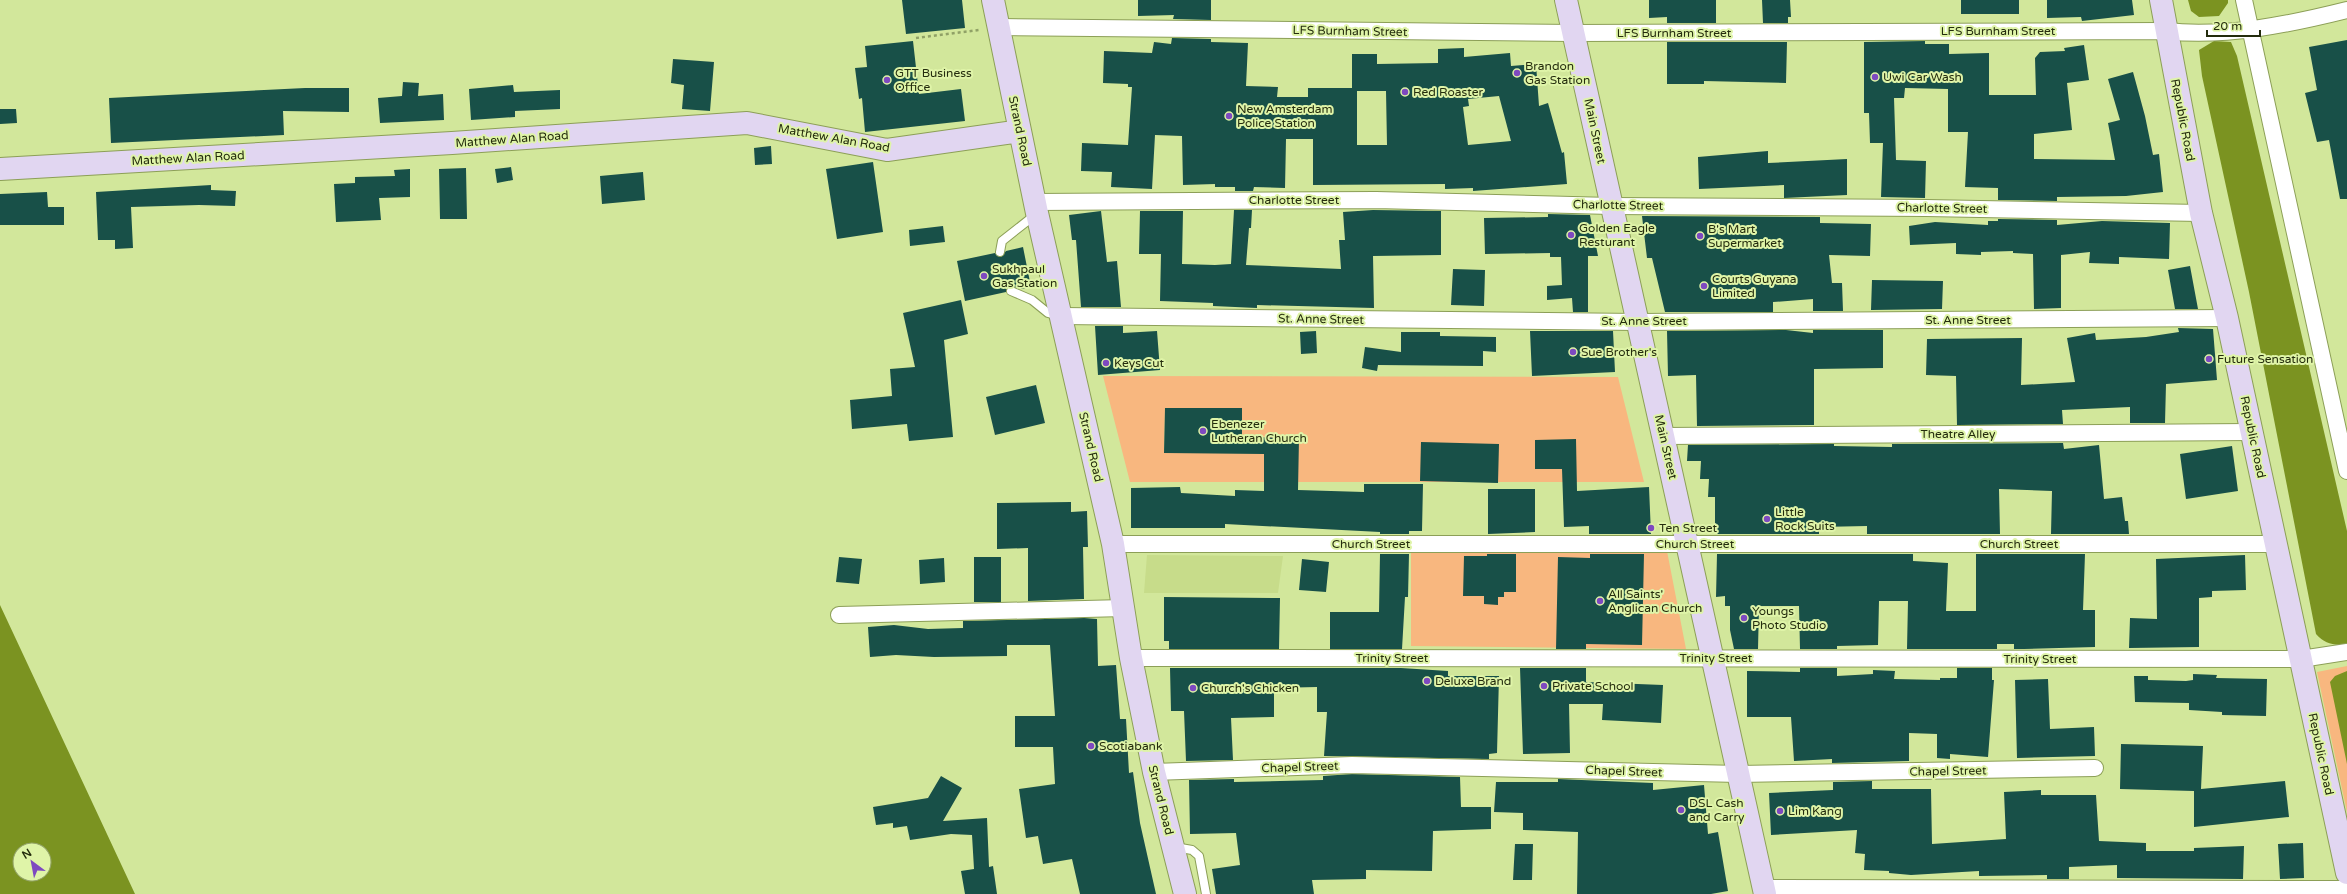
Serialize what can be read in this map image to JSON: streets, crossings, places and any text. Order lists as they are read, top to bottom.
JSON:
{
  "streets": {
    "street": [
      "LFS Burnham Street",
      "Republic Road",
      "Strand Road",
      "Main Street",
      "Matthew Alan Road",
      "Charlotte Street",
      "St. Anne Street",
      "Theatre Alley",
      "Church Street",
      "Trinity Street",
      "Chapel Street"
    ]
  },
  "crossings": [
    ["LFS Burnham Street", "Republic Road"],
    ["LFS Burnham Street", "Strand Road"],
    ["LFS Burnham Street", "Main Street"],
    ["Republic Road", "Charlotte Street"],
    ["Republic Road", "St. Anne Street"],
    ["Republic Road", "Theatre Alley"],
    ["Republic Road", "Church Street"],
    ["Republic Road", "Trinity Street"],
    ["Strand Road", "Matthew Alan Road"],
    ["Strand Road", "Charlotte Street"],
    ["Strand Road", "St. Anne Street"],
    ["Strand Road", "Church Street"],
    ["Strand Road", "Trinity Street"],
    ["Strand Road", "Chapel Street"],
    ["Main Street", "Charlotte Street"],
    ["Main Street", "St. Anne Street"],
    ["Main Street", "Theatre Alley"],
    ["Main Street", "Church Street"],
    ["Main Street", "Trinity Street"],
    ["Main Street", "Chapel Street"]
  ],
  "places": [
    "Brandon Gas Station",
    "Uwi Car Wash",
    "GTT Business Office",
    "Red Roaster",
    "New Amsterdam Police Station",
    "Golden Eagle Resturant",
    "B's Mart Supermarket",
    "Sukhpaul Gas Station",
    "Courts Guyana Limited",
    "Sue Brother's",
    "Future Sensation",
    "Keys Cut",
    "Ebenezer Lutheran Church",
    "Little Rock Suits",
    "Ten Street",
    "All Saints' Anglican Church",
    "Youngs Photo Studio",
    "Deluxe Brand",
    "Private School",
    "Church's Chicken",
    "Scotiabank",
    "DSL Cash and Carry",
    "Lim Kang"
  ],
  "scale_bar": "20 m",
  "north": "top left"
}
